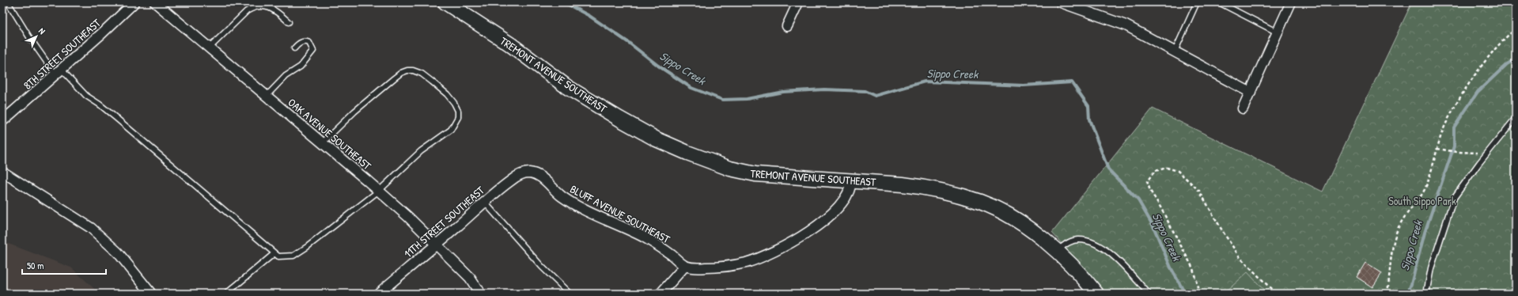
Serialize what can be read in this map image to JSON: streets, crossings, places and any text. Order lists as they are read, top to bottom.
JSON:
{
  "streets": {
    "street": [
      "8TH STREET SOUTHEAST",
      "TREMONT AVENUE SOUTHEAST",
      "OAK AVENUE SOUTHEAST",
      "BLUFF AVENUE SOUTHEAST",
      "11TH STREET SOUTHEAST"
    ]
  },
  "crossings": [
    ["OAK AVENUE SOUTHEAST", "11TH STREET SOUTHEAST"],
    ["BLUFF AVENUE SOUTHEAST", "11TH STREET SOUTHEAST"]
  ],
  "water": ["Sippo Creek"],
  "parks": ["South Sippo Park"],
  "scale_bar": "50 m",
  "north": "top right"
}
